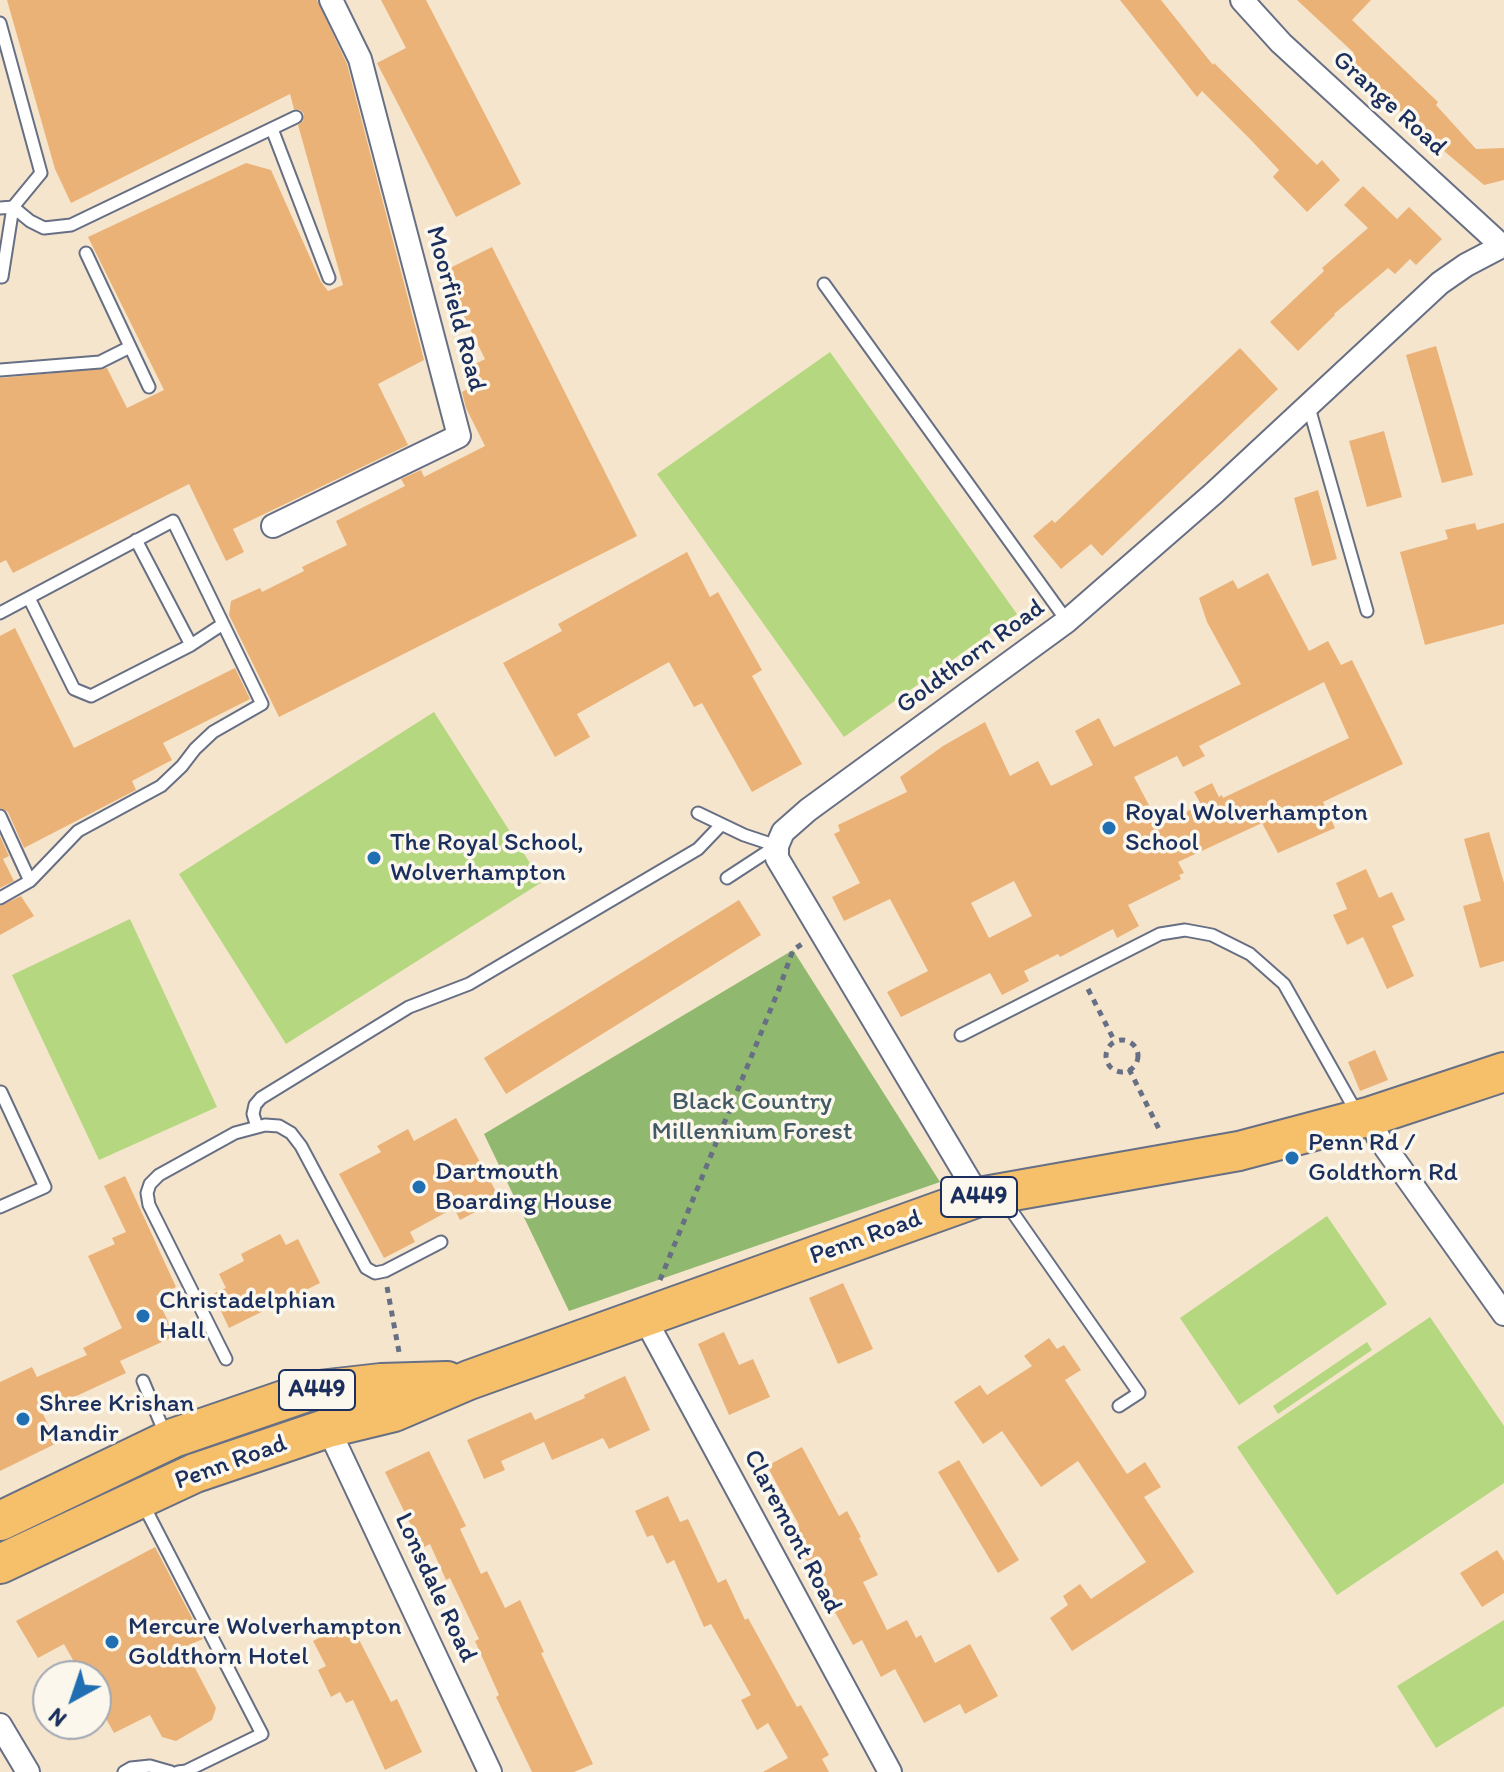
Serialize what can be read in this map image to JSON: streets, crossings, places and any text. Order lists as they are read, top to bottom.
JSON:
{
  "streets": {
    "highway": ["A449", "Penn Road"],
    "street": [
      "Grange Road",
      "Moorfield Road",
      "Goldthorn Road",
      "Claremont Road",
      "Lonsdale Road"
    ]
  },
  "crossings": [
    ["Grange Road", "Goldthorn Road"],
    ["Penn Road", "Claremont Road"],
    ["Penn Road", "Lonsdale Road"]
  ],
  "parks": ["Black Country Millennium Forest"],
  "places": [
    "Royal Wolverhampton School",
    "The Royal School, Wolverhampton",
    "Penn Rd / Goldthorn Rd",
    "Dartmouth Boarding House",
    "Christadelphian Hall",
    "Shree Krishan Mandir",
    "Mercure Wolverhampton Goldthorn Hotel"
  ],
  "north": "bottom left"
}
